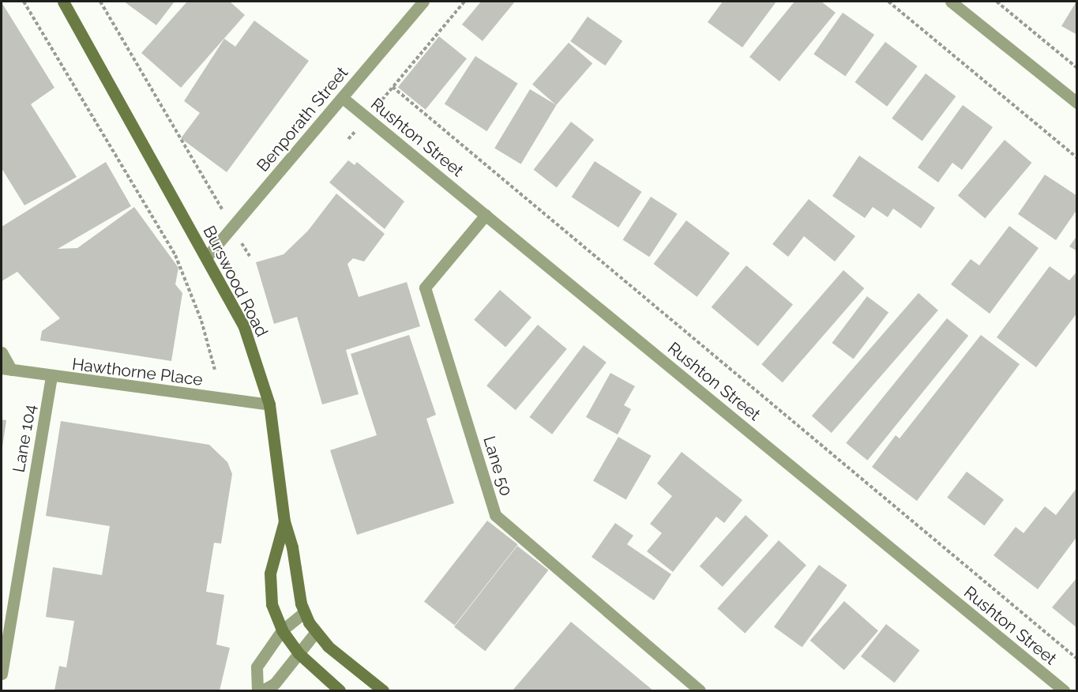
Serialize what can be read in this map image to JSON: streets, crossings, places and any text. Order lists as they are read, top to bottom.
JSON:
{
  "streets": {
    "main road": ["Burswood Road"],
    "street": [
      "Benporath Street",
      "Rushton Street",
      "Hawthorne Place",
      "Lane 104",
      "Lane 50"
    ]
  },
  "crossings": [
    ["Benporath Street", "Rushton Street"],
    ["Benporath Street", "Burswood Road"],
    ["Rushton Street", "Lane 50"],
    ["Burswood Road", "Hawthorne Place"],
    ["Hawthorne Place", "Lane 104"]
  ]
}
